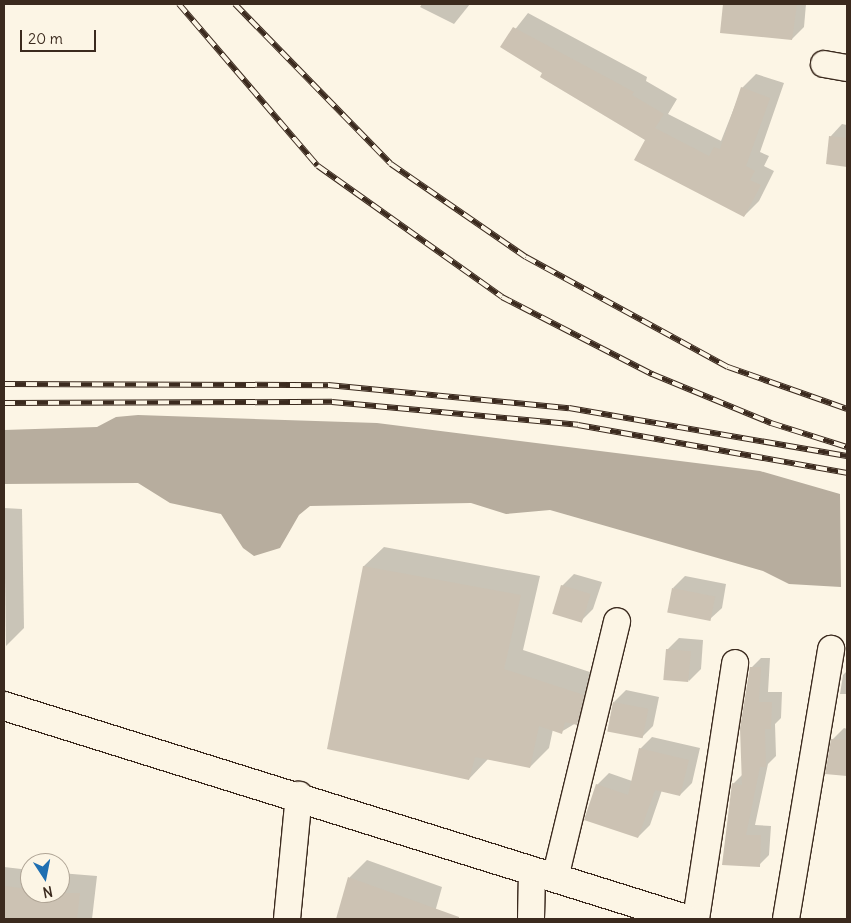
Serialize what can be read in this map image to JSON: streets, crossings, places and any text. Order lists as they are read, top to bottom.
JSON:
{
  "scale_bar": "20 m",
  "north": "bottom"
}
